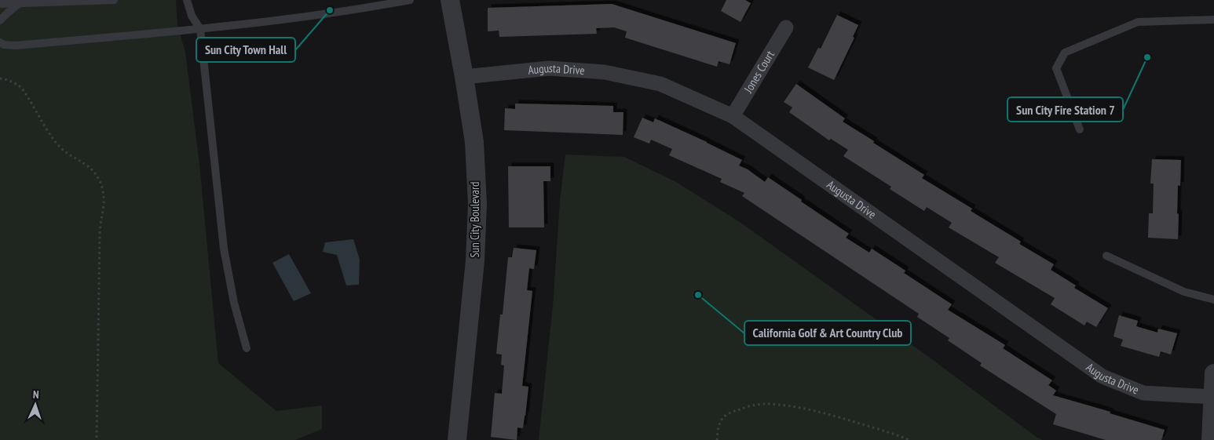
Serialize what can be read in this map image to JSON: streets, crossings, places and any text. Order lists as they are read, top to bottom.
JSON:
{
  "streets": {
    "street": ["Augusta Drive", "Jones Court", "Sun City Boulevard"]
  },
  "crossings": [
    ["Augusta Drive", "Jones Court"],
    ["Augusta Drive", "Sun City Boulevard"]
  ],
  "places": ["Sun City Town Hall", "Sun City Fire Station 7", "California Golf & Art Country Club"],
  "north": "top"
}
